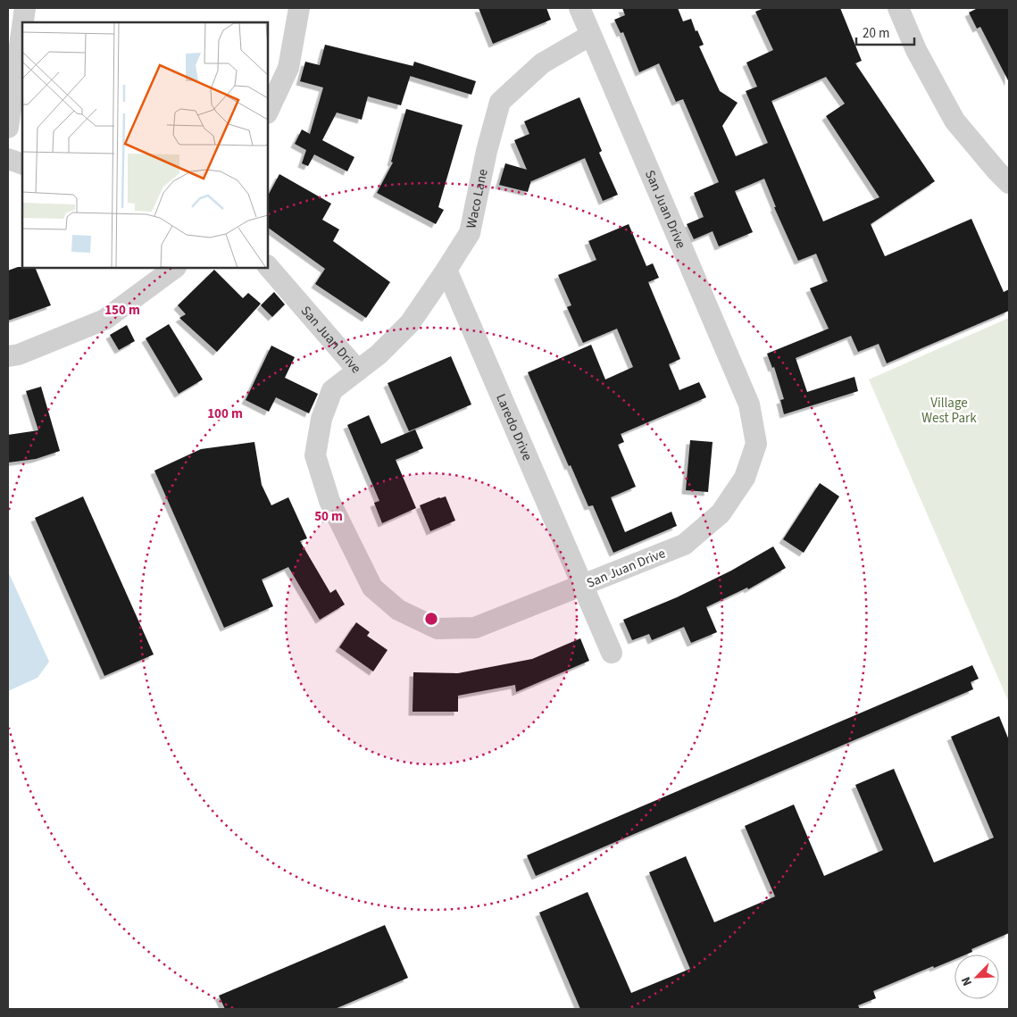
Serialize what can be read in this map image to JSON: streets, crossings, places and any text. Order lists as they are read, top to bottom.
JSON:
{
  "streets": {
    "street": ["Waco Lane", "San Juan Drive", "Laredo Drive"]
  },
  "crossings": [
    ["Waco Lane", "San Juan Drive"],
    ["Waco Lane", "Laredo Drive"],
    ["San Juan Drive", "Laredo Drive"]
  ],
  "parks": ["Village West Park"],
  "scale_bar": "20 m",
  "north": "bottom left",
  "rings": ["150 m", "100 m", "50 m"]
}
